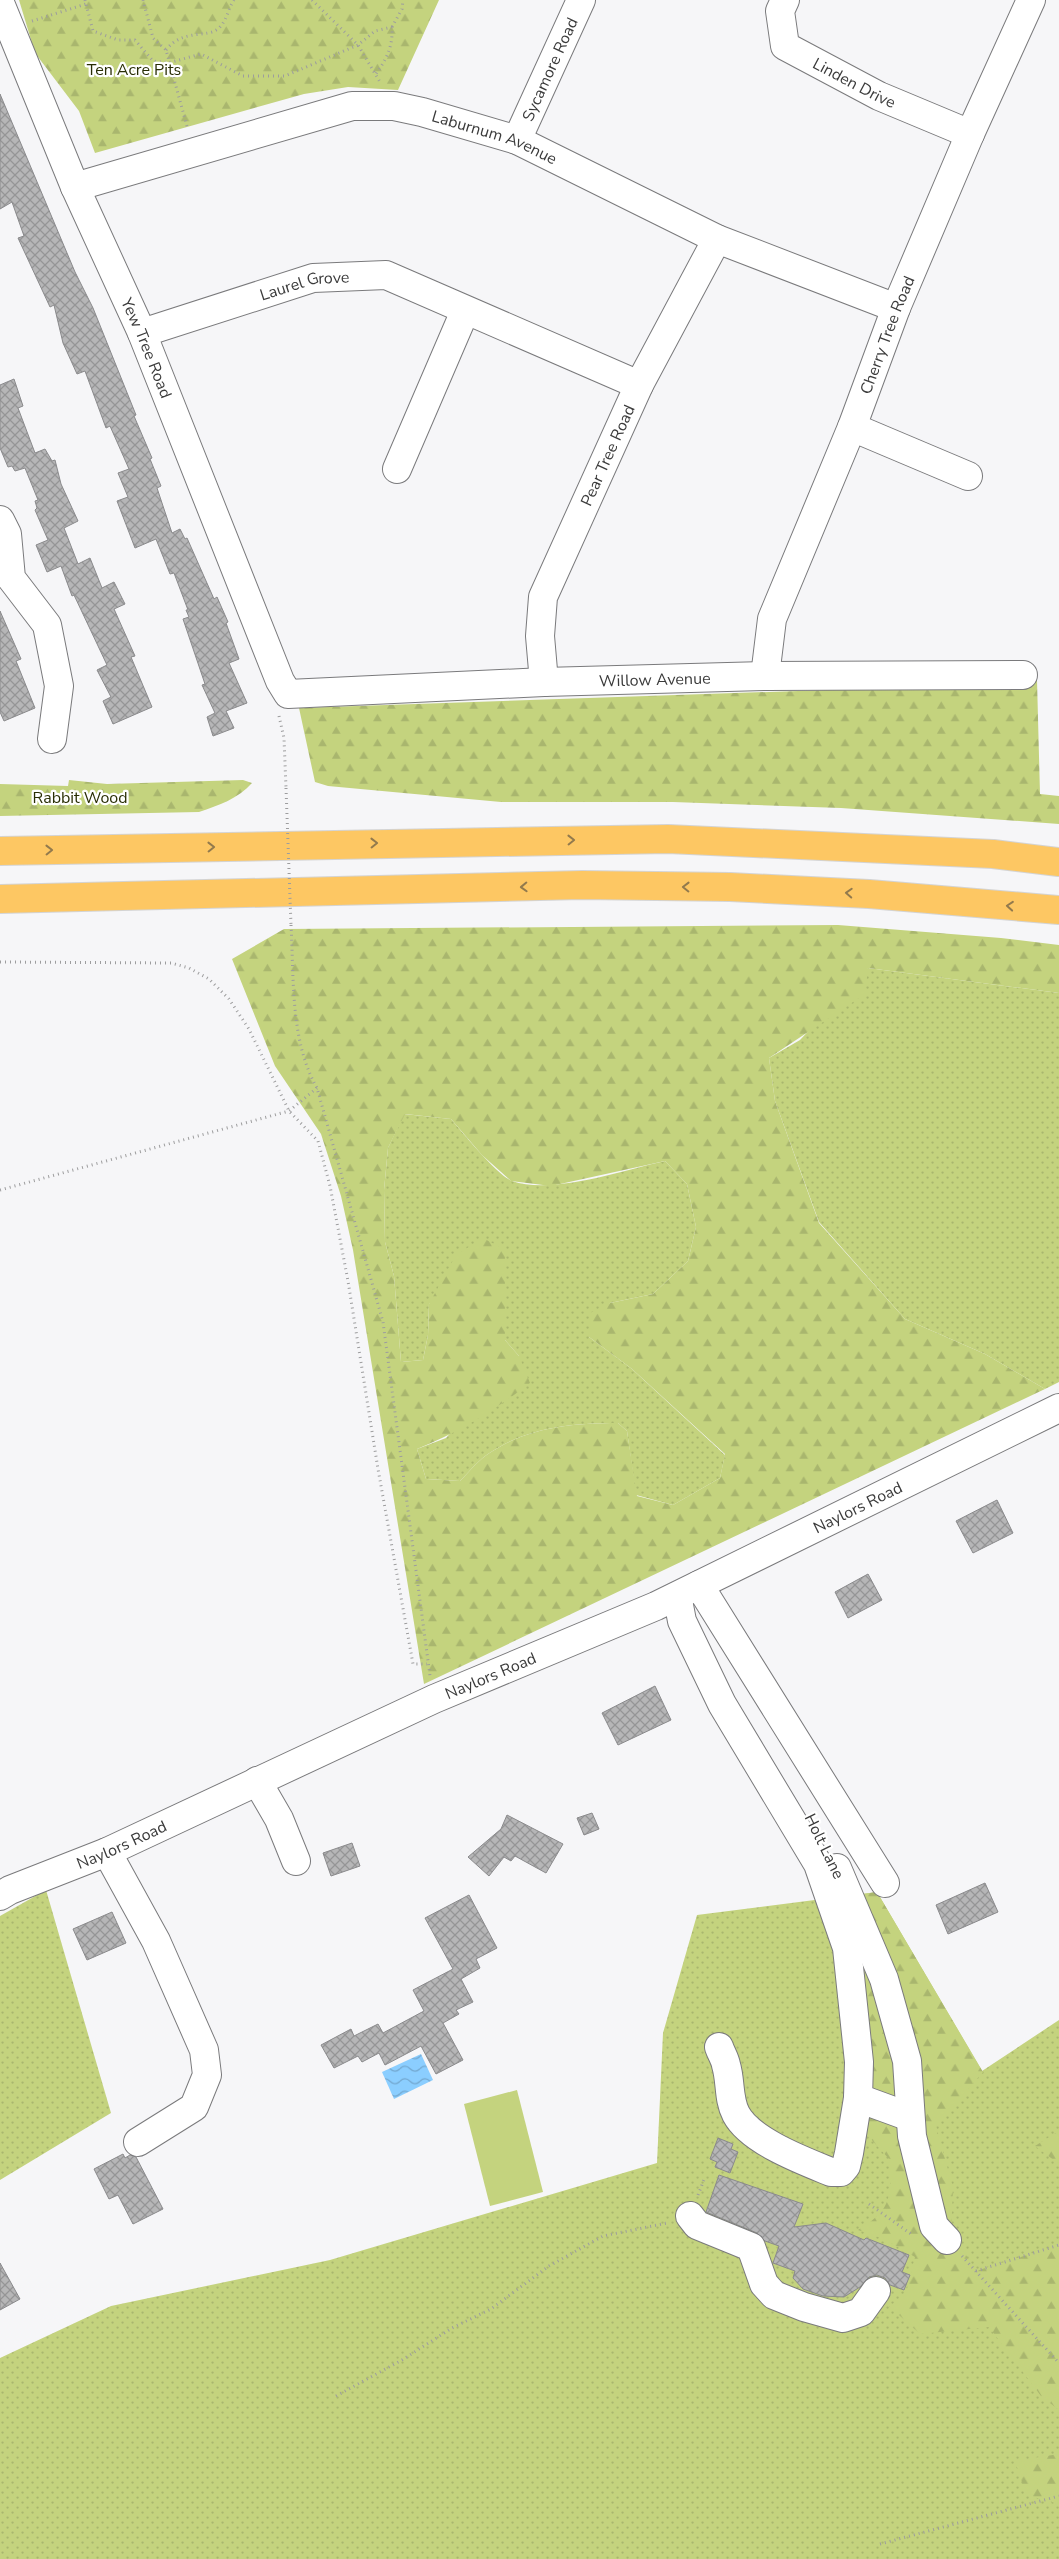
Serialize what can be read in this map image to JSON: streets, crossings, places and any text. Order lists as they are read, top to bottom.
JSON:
{
  "streets": {
    "street": [
      "Sycamore Road",
      "Linden Drive",
      "Laburnum Avenue",
      "Laurel Grove",
      "Cherry Tree Road",
      "Yew Tree Road",
      "Pear Tree Road",
      "Willow Avenue",
      "Naylors Road",
      "Holt Lane"
    ]
  },
  "crossings": [
    ["Sycamore Road", "Laburnum Avenue"],
    ["Linden Drive", "Cherry Tree Road"],
    ["Laburnum Avenue", "Cherry Tree Road"],
    ["Laburnum Avenue", "Yew Tree Road"],
    ["Laburnum Avenue", "Pear Tree Road"],
    ["Laurel Grove", "Yew Tree Road"],
    ["Laurel Grove", "Pear Tree Road"],
    ["Cherry Tree Road", "Willow Avenue"],
    ["Yew Tree Road", "Willow Avenue"],
    ["Pear Tree Road", "Willow Avenue"],
    ["Naylors Road", "Holt Lane"]
  ],
  "parks": ["Ten Acre Pits", "Rabbit Wood"]
}
